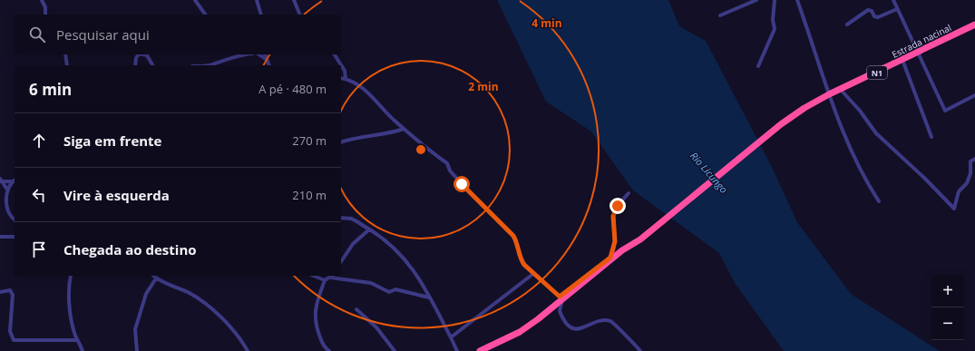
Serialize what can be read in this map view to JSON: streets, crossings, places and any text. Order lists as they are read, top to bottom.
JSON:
{
  "streets": {
    "highway": ["Estrada nacinal", "N1"]
  },
  "crossings": [
    ["Estrada nacinal", "N1"]
  ],
  "water": ["Rio Licungo"],
  "page": {
    "search": "Pesquisar aqui",
    "heading": ["6 min", "A pé · 480 m"],
    "list": [
      ["Siga em frente", "270 m"],
      ["Vire à esquerda", "210 m"],
      "Chegada ao destino"
    ],
    "map_buttons": ["+", "−"]
  },
  "rings": ["4 min", "2 min"]
}
